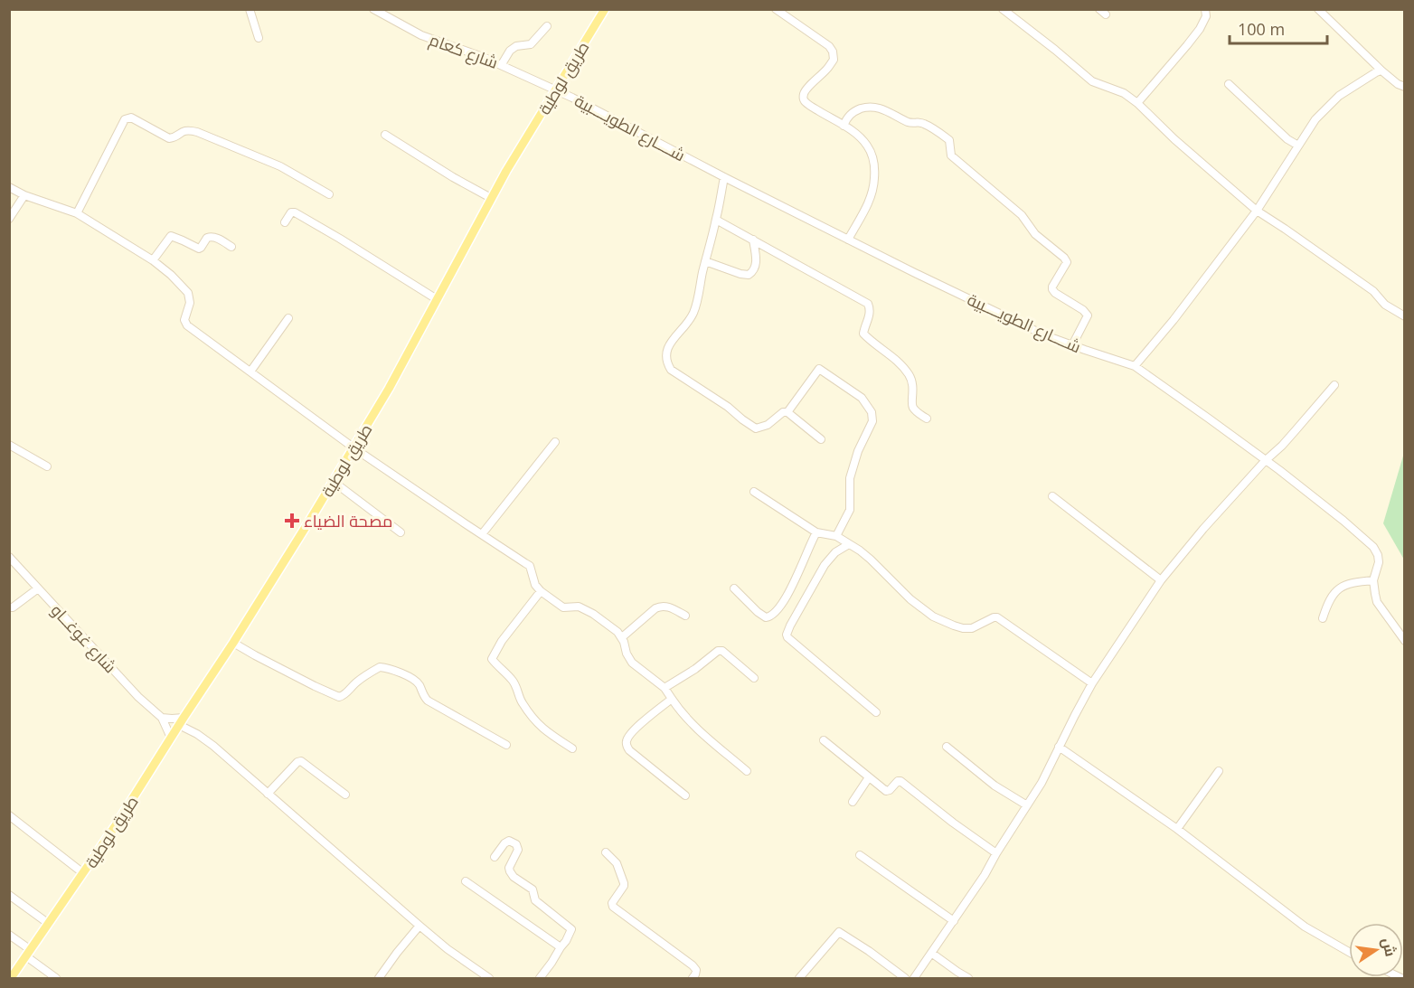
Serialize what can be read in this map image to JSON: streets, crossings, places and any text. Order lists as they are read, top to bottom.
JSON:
{
  "streets": {
    "main road": ["طريق لوطية"],
    "street": ["شارع كعام", "شــــارع الطويــــبية", "شارع غوغــاو"]
  },
  "crossings": [
    ["شارع كعام", "طريق لوطية"],
    ["شارع كعام", "شــــارع الطويــــبية"],
    ["طريق لوطية", "شــــارع الطويــــبية"]
  ],
  "places": {
    "health": ["مصحة الضياء"]
  },
  "scale_bar": "100 m",
  "north": "right"
}
